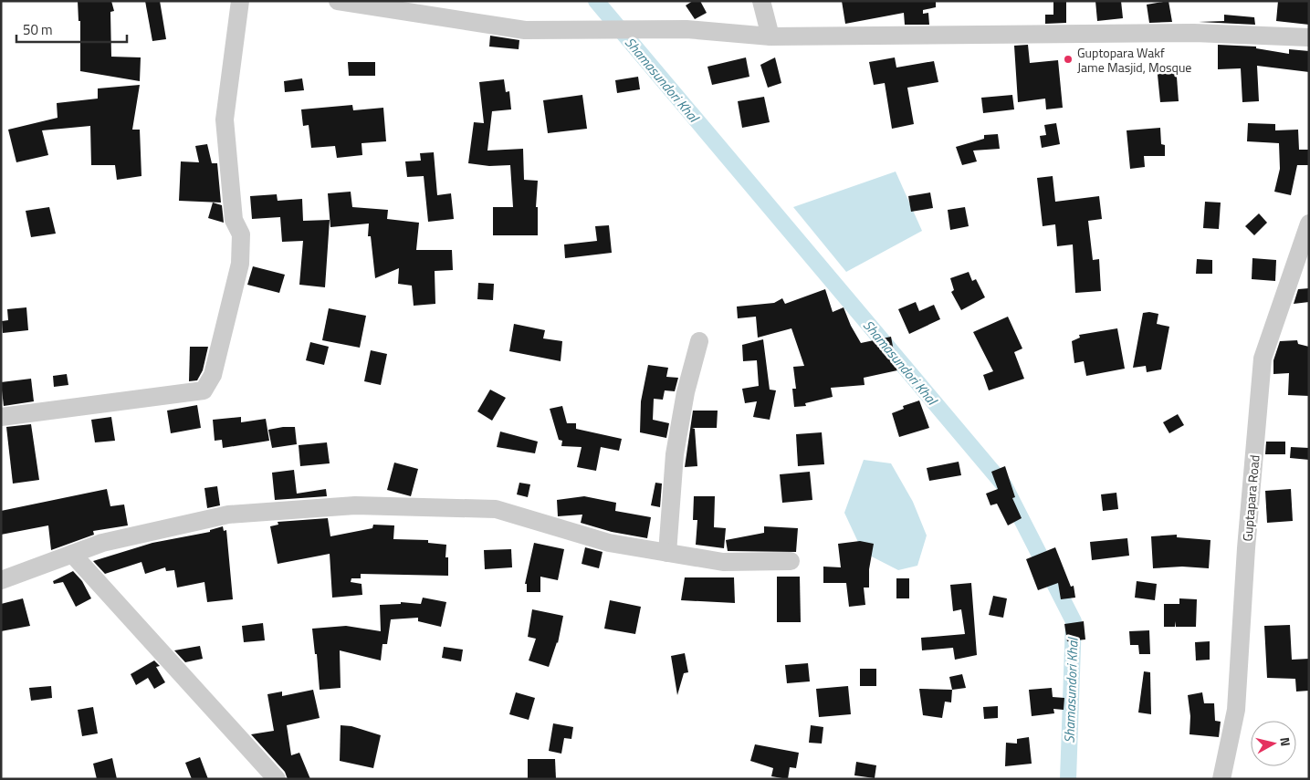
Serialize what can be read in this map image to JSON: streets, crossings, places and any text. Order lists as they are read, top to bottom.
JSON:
{
  "streets": {
    "street": ["Guptapara Road"]
  },
  "water": ["Shamasundori Khal"],
  "places": ["Guptopara Wakf Jame Masjid, Mosque"],
  "scale_bar": "50 m",
  "north": "right"
}
